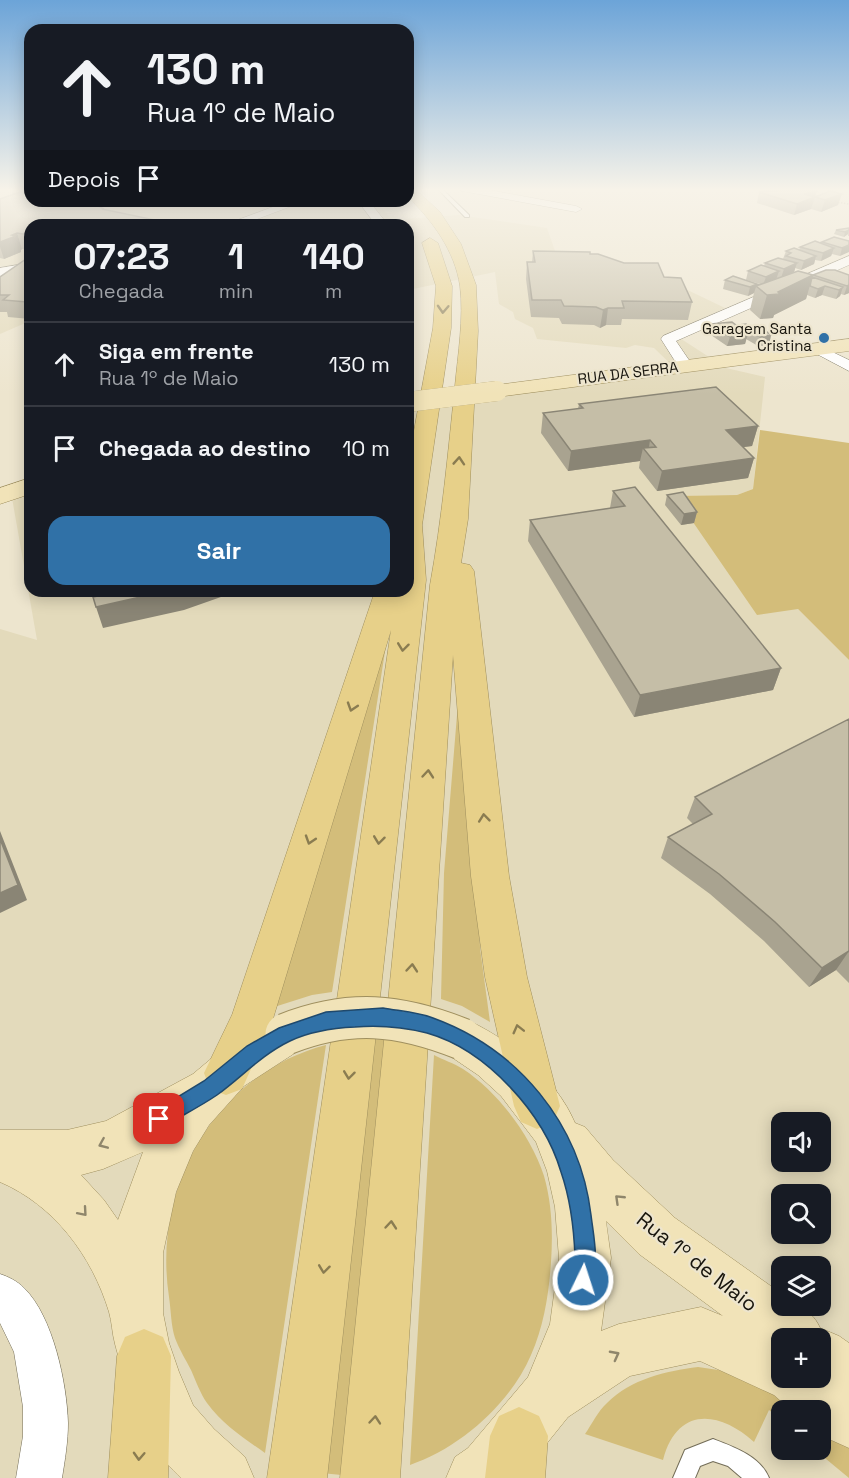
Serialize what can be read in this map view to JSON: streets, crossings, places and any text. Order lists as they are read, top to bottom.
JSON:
{
  "streets": {
    "main road": ["RUA DA SERRA", "Rua 1º de Maio"]
  },
  "one_way": ["Rua 1º de Maio"],
  "places": ["Garagem Santa Cristina"],
  "page": {
    "turn": ["130 m", "Rua 1º de Maio"],
    "then": "Depois",
    "eta": [
      "07:23",
      "Chegada",
      "1",
      "min",
      "140",
      "m"
    ],
    "list": [
      {
        "name": "Siga em frente",
        "note": "Rua 1º de Maio",
        "value": "130 m"
      },
      {
        "name": "Chegada ao destino",
        "value": "10 m"
      }
    ],
    "buttons": "Sair",
    "map_buttons": ["+", "−"]
  }
}
